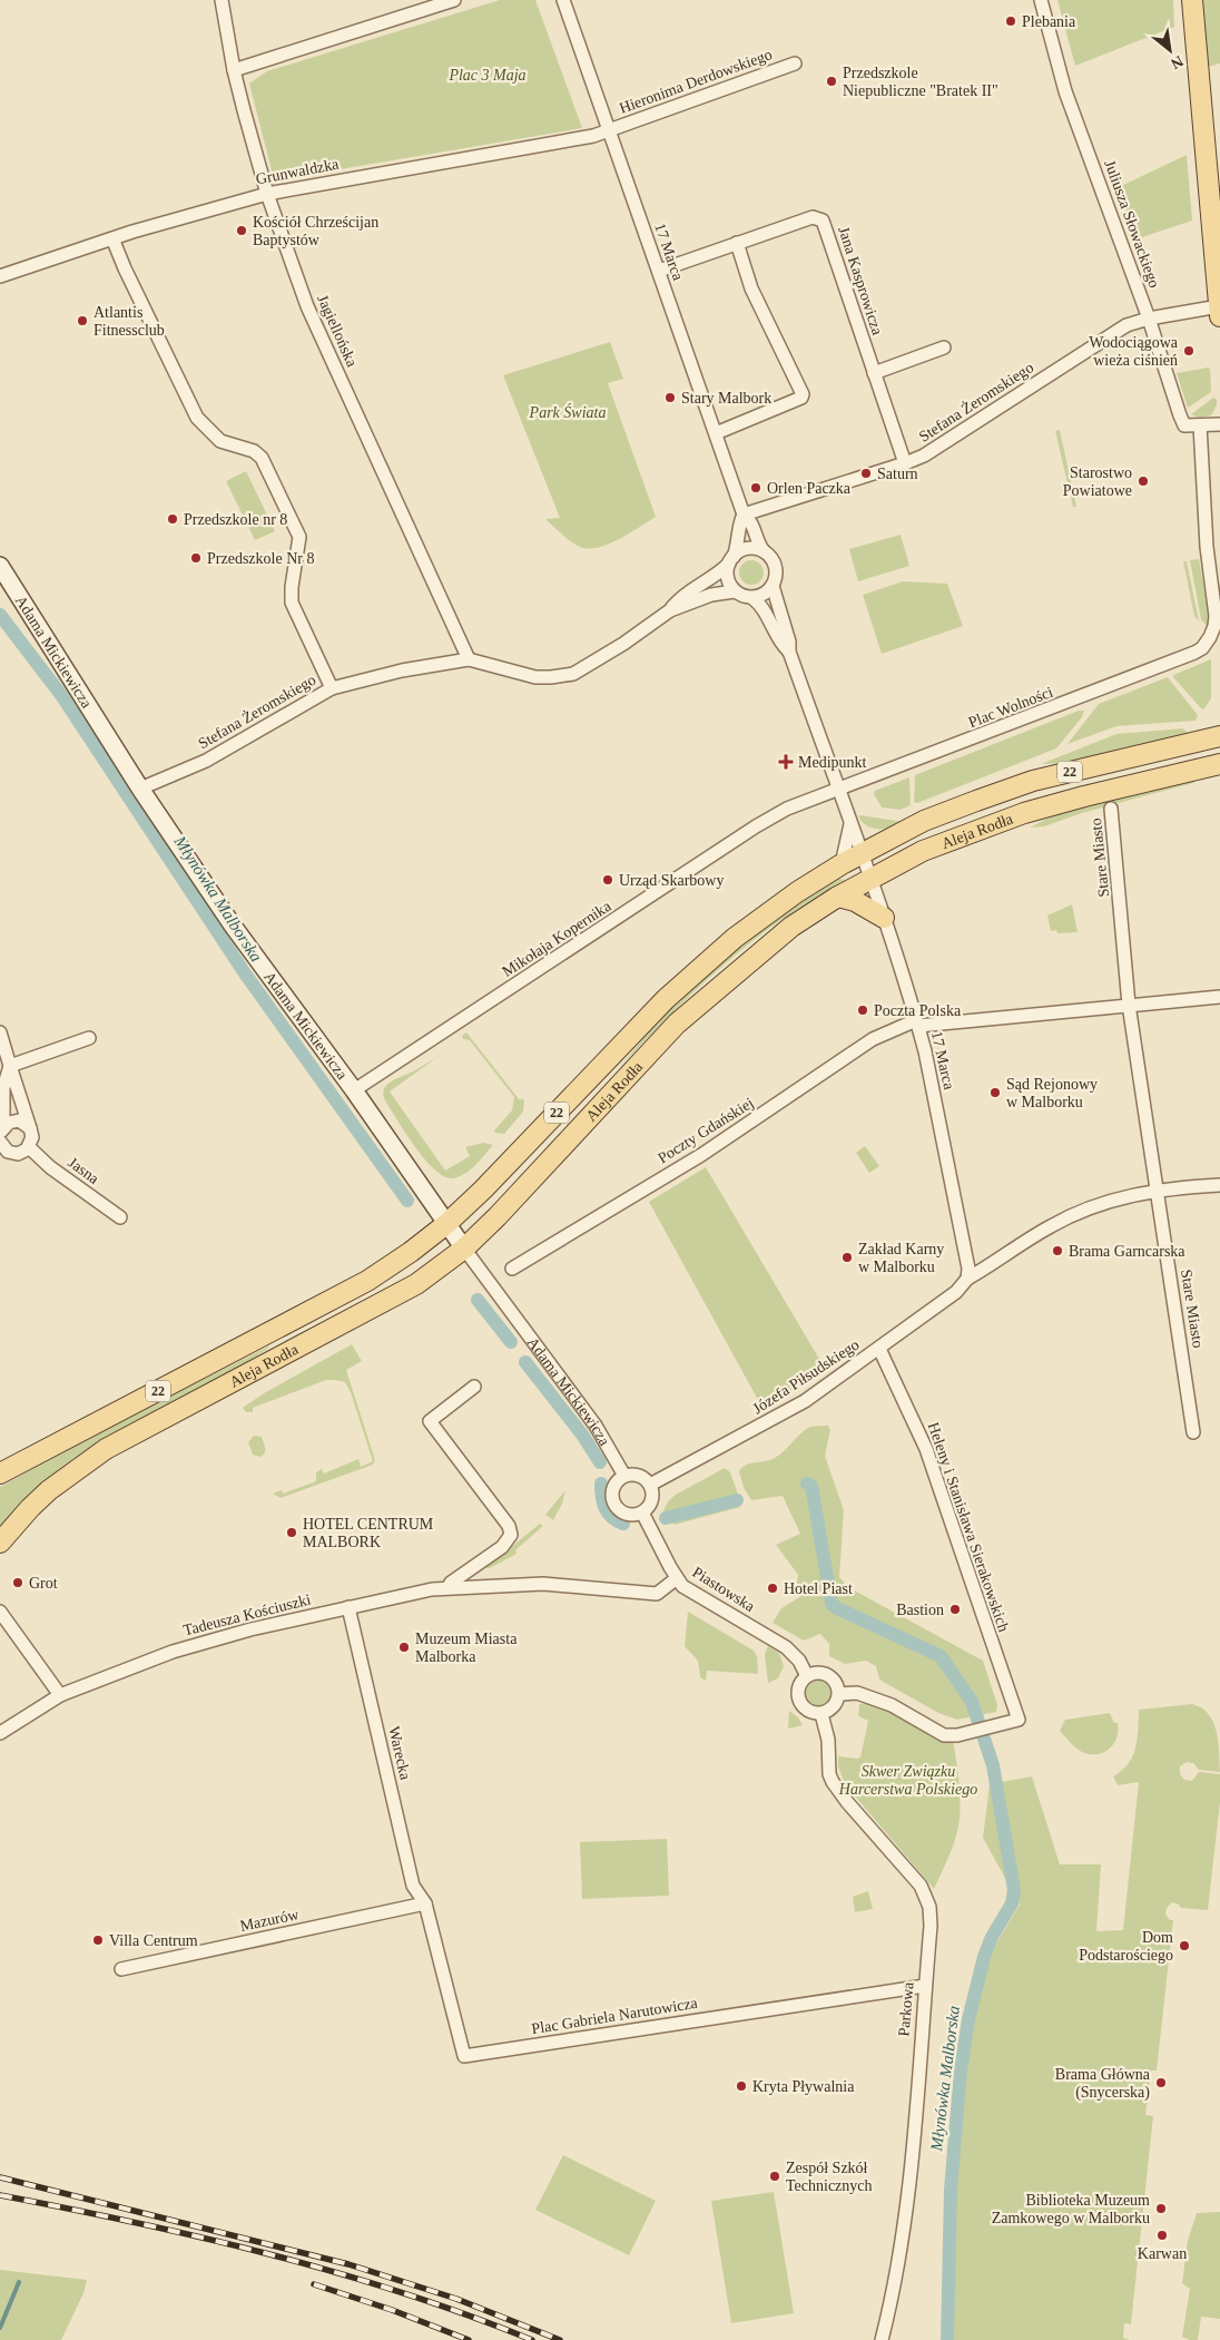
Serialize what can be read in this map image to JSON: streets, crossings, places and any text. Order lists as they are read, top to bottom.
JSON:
{
  "streets": {
    "main road": ["22", "Aleja Rodła"],
    "street": [
      "Hieronima Derdowskiego",
      "Grunwaldzka",
      "Juliusza Słowackiego",
      "17 Marca",
      "Jana Kasprowicza",
      "Jagiellońska",
      "Stefana Żeromskiego",
      "Adama Mickiewicza",
      "Plac Wolności",
      "Stare Miasto",
      "Mikołaja Kopernika",
      "Poczty Gdańskiej",
      "Jasna",
      "Józefa Piłsudskiego",
      "Heleny i Stanisława Sierakowskich",
      "Piastowska",
      "Tadeusza Kościuszki",
      "Warecka",
      "Mazurów",
      "Parkowa",
      "Plac Gabriela Narutowicza"
    ]
  },
  "crossings": [
    ["Hieronima Derdowskiego", "Grunwaldzka"],
    ["Hieronima Derdowskiego", "17 Marca"],
    ["Grunwaldzka", "17 Marca"],
    ["Grunwaldzka", "Jagiellońska"],
    ["Juliusza Słowackiego", "Stefana Żeromskiego"],
    ["Juliusza Słowackiego", "Plac Wolności"],
    ["17 Marca", "Jana Kasprowicza"],
    ["17 Marca", "Stefana Żeromskiego"],
    ["17 Marca", "Plac Wolności"],
    ["17 Marca", "Aleja Rodła"],
    ["17 Marca", "Mikołaja Kopernika"],
    ["17 Marca", "Poczty Gdańskiej"],
    ["17 Marca", "Józefa Piłsudskiego"],
    ["Jana Kasprowicza", "Stefana Żeromskiego"],
    ["Jagiellońska", "Stefana Żeromskiego"],
    ["Stefana Żeromskiego", "Adama Mickiewicza"],
    ["Adama Mickiewicza", "Aleja Rodła"],
    ["Adama Mickiewicza", "Mikołaja Kopernika"],
    ["Adama Mickiewicza", "Józefa Piłsudskiego"],
    ["Adama Mickiewicza", "Piastowska"],
    ["Plac Wolności", "Mikołaja Kopernika"],
    ["Stare Miasto", "Poczty Gdańskiej"],
    ["Józefa Piłsudskiego", "Heleny i Stanisława Sierakowskich"],
    ["Józefa Piłsudskiego", "Piastowska"],
    ["Heleny i Stanisława Sierakowskich", "Piastowska"],
    ["Heleny i Stanisława Sierakowskich", "Parkowa"],
    ["Piastowska", "Tadeusza Kościuszki"],
    ["Piastowska", "Parkowa"],
    ["Tadeusza Kościuszki", "Warecka"],
    ["Warecka", "Mazurów"],
    ["Warecka", "Plac Gabriela Narutowicza"],
    ["Mazurów", "Plac Gabriela Narutowicza"],
    ["Parkowa", "Plac Gabriela Narutowicza"]
  ],
  "water": ["Młynówka Malborska"],
  "parks": ["Plac 3 Maja", "Park Świata", "Skwer Związku Harcerstwa Polskiego"],
  "places": {
    "other": [
      "Plebania",
      "Przedszkole Niepubliczne \"Bratek II\"",
      "Kościół Chrześcijan Baptystów",
      "Atlantis Fitnessclub",
      "Wodociągowa wieża ciśnień",
      "Stary Malbork",
      "Saturn",
      "Starostwo Powiatowe",
      "Orlen Paczka",
      "Przedszkole nr 8",
      "Przedszkole Nr 8",
      "Urząd Skarbowy",
      "Poczta Polska",
      "Sąd Rejonowy w Malborku",
      "Brama Garncarska",
      "Zakład Karny w Malborku",
      "HOTEL CENTRUM MALBORK",
      "Grot",
      "Hotel Piast",
      "Bastion",
      "Muzeum Miasta Malborka",
      "Villa Centrum",
      "Dom Podstarościego",
      "Brama Główna (Snycerska)",
      "Kryta Pływalnia",
      "Zespół Szkół Technicznych",
      "Biblioteka Muzeum Zamkowego w Malborku",
      "Karwan"
    ],
    "health": ["Medipunkt"]
  },
  "north": "bottom right"
}
